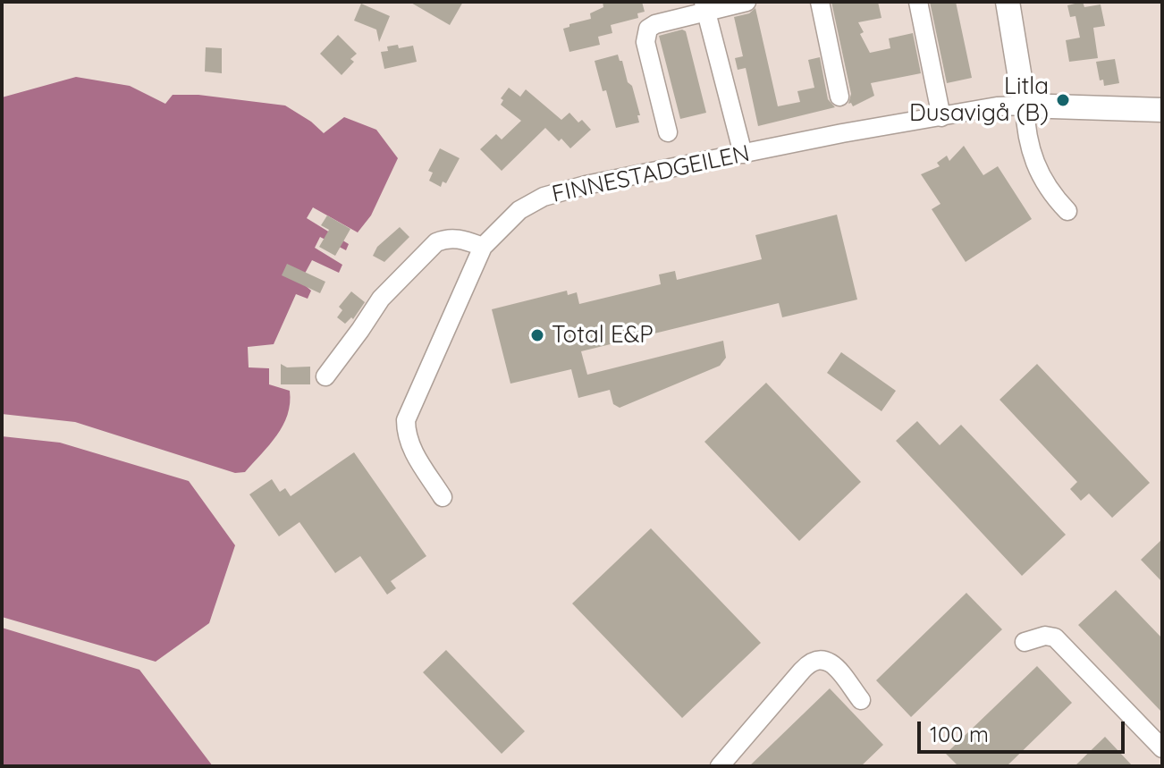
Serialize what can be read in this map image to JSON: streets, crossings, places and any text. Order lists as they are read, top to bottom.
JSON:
{
  "streets": {
    "street": ["FINNESTADGEILEN"]
  },
  "places": ["Litla Dusavigå (B)", "Total E&P"],
  "scale_bar": "100 m"
}
